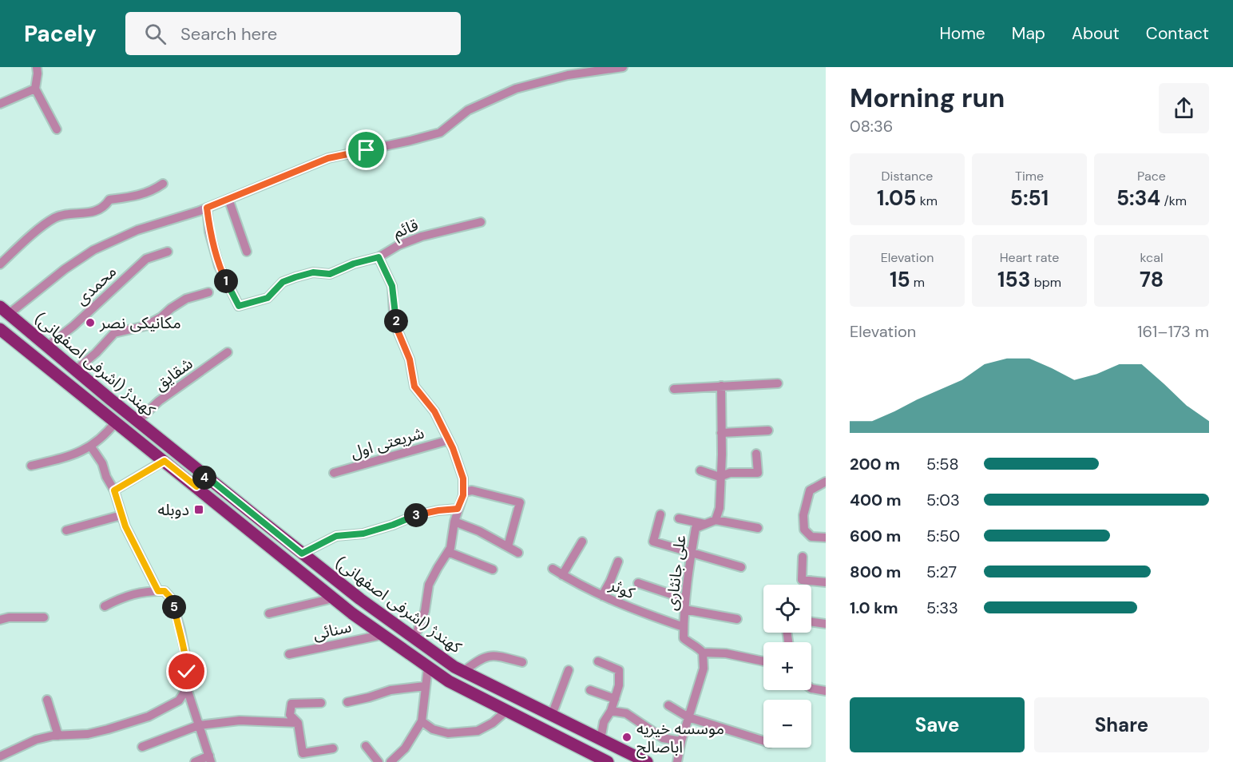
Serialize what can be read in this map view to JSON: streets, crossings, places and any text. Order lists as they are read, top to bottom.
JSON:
{
  "streets": {
    "main road": ["کهندژ (اشرفی اصفهانی)"],
    "street": [
      "قائم",
      "محمدی",
      "شقایق",
      "شریعتی اول",
      "علی جانثاری",
      "کوثر",
      "سنائی"
    ]
  },
  "crossings": [
    ["محمدی", "کهندژ (اشرفی اصفهانی)"],
    ["کهندژ (اشرفی اصفهانی)", "شقایق"],
    ["کهندژ (اشرفی اصفهانی)", "سنائی"],
    ["علی جانثاری", "کوثر"]
  ],
  "places": {
    "other": ["مکانیکی نصر", "موسسه خیریه اباصالح"],
    "transit": ["دوبله"]
  },
  "page": {
    "header": "Pacely",
    "search": "Search here",
    "nav": [
      "Home",
      "Map",
      "About",
      "Contact"
    ],
    "heading": ["Morning run", "08:36"],
    "stats": [
      ["Distance", "1.05 km"],
      ["Time", "5:51"],
      ["Pace", "5:34 /km"],
      ["Elevation", "15 m"],
      ["Heart rate", "153 bpm"],
      ["kcal", "78"]
    ],
    "pins": [
      "1",
      "2",
      "4",
      "3",
      "5"
    ],
    "chart": ["Elevation", "161–173 m"],
    "list": [
      {
        "name": "200 m",
        "note": "5:58"
      },
      {
        "name": "400 m",
        "note": "5:03"
      },
      {
        "name": "600 m",
        "note": "5:50"
      },
      {
        "name": "800 m",
        "note": "5:27"
      },
      {
        "name": "1.0 km",
        "note": "5:33"
      }
    ],
    "map_buttons": ["+", "−"],
    "buttons": ["Save", "Share"]
  }
}
